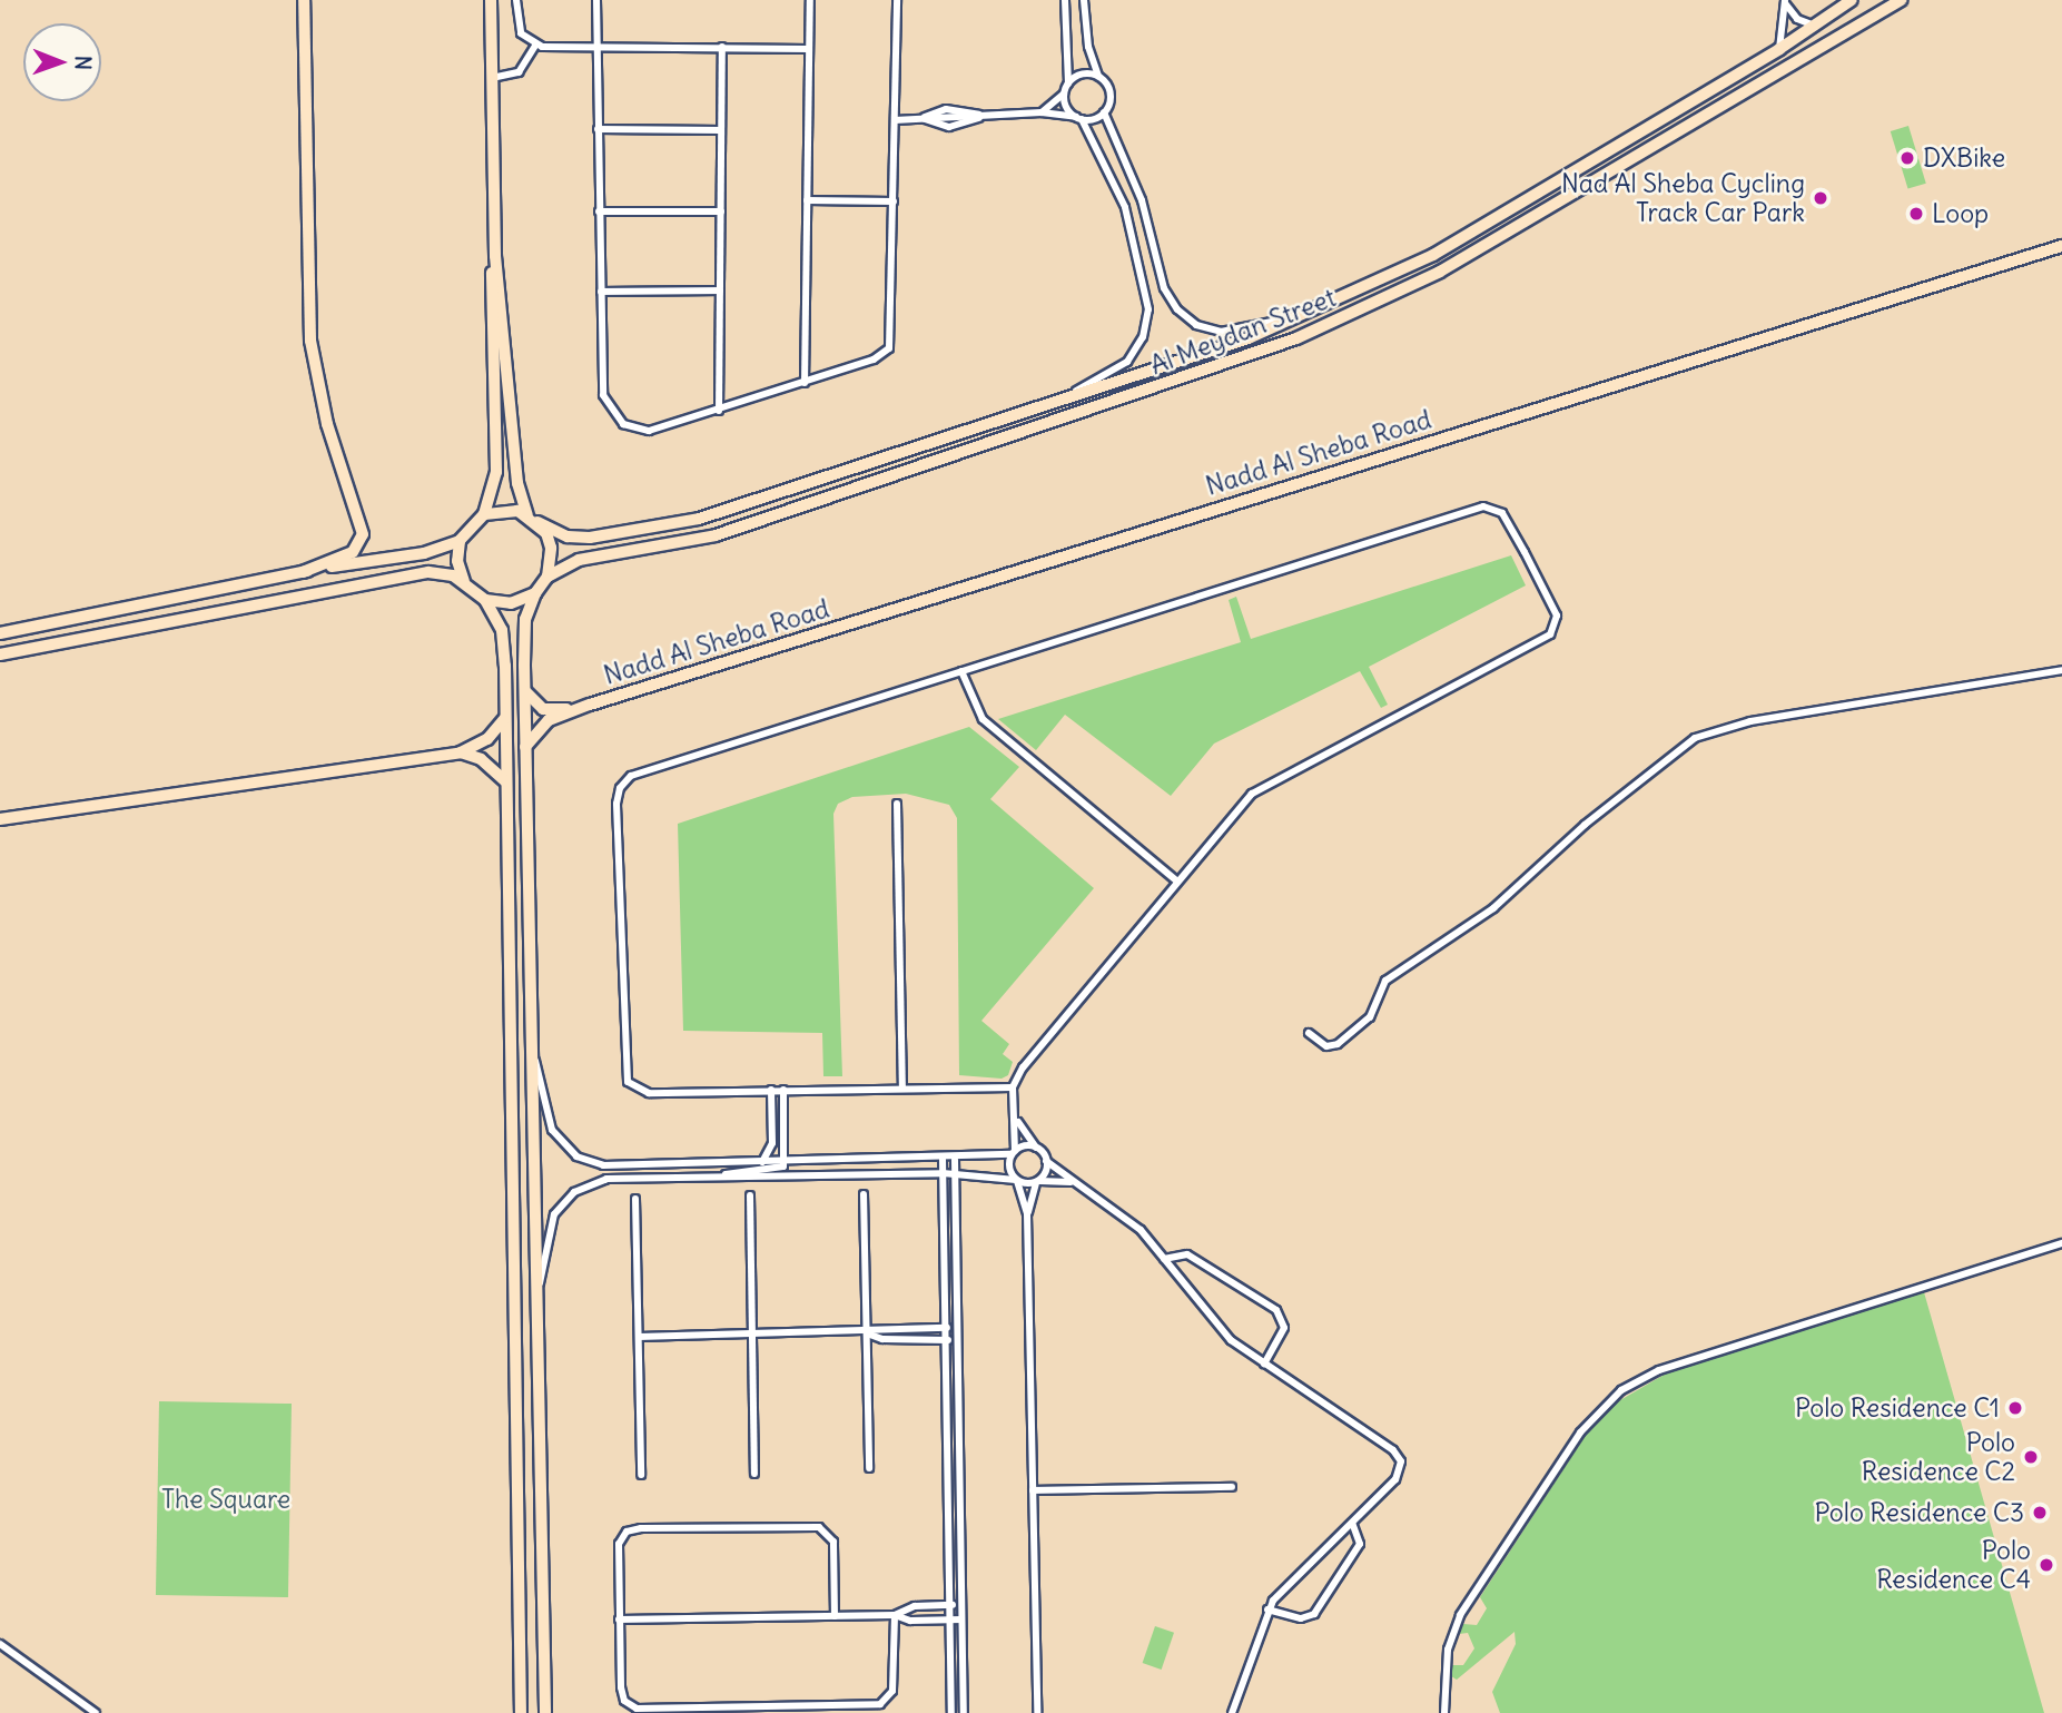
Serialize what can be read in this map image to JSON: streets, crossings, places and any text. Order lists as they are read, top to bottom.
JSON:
{
  "streets": {
    "street": ["Al Meydan Street", "Nadd Al Sheba Road"]
  },
  "parks": ["The Square"],
  "places": [
    "DXBike",
    "Nad Al Sheba Cycling Track Car Park",
    "Loop",
    "Polo Residence C1",
    "Polo Residence C2",
    "Polo Residence C3",
    "Polo Residence C4"
  ],
  "north": "right"
}
